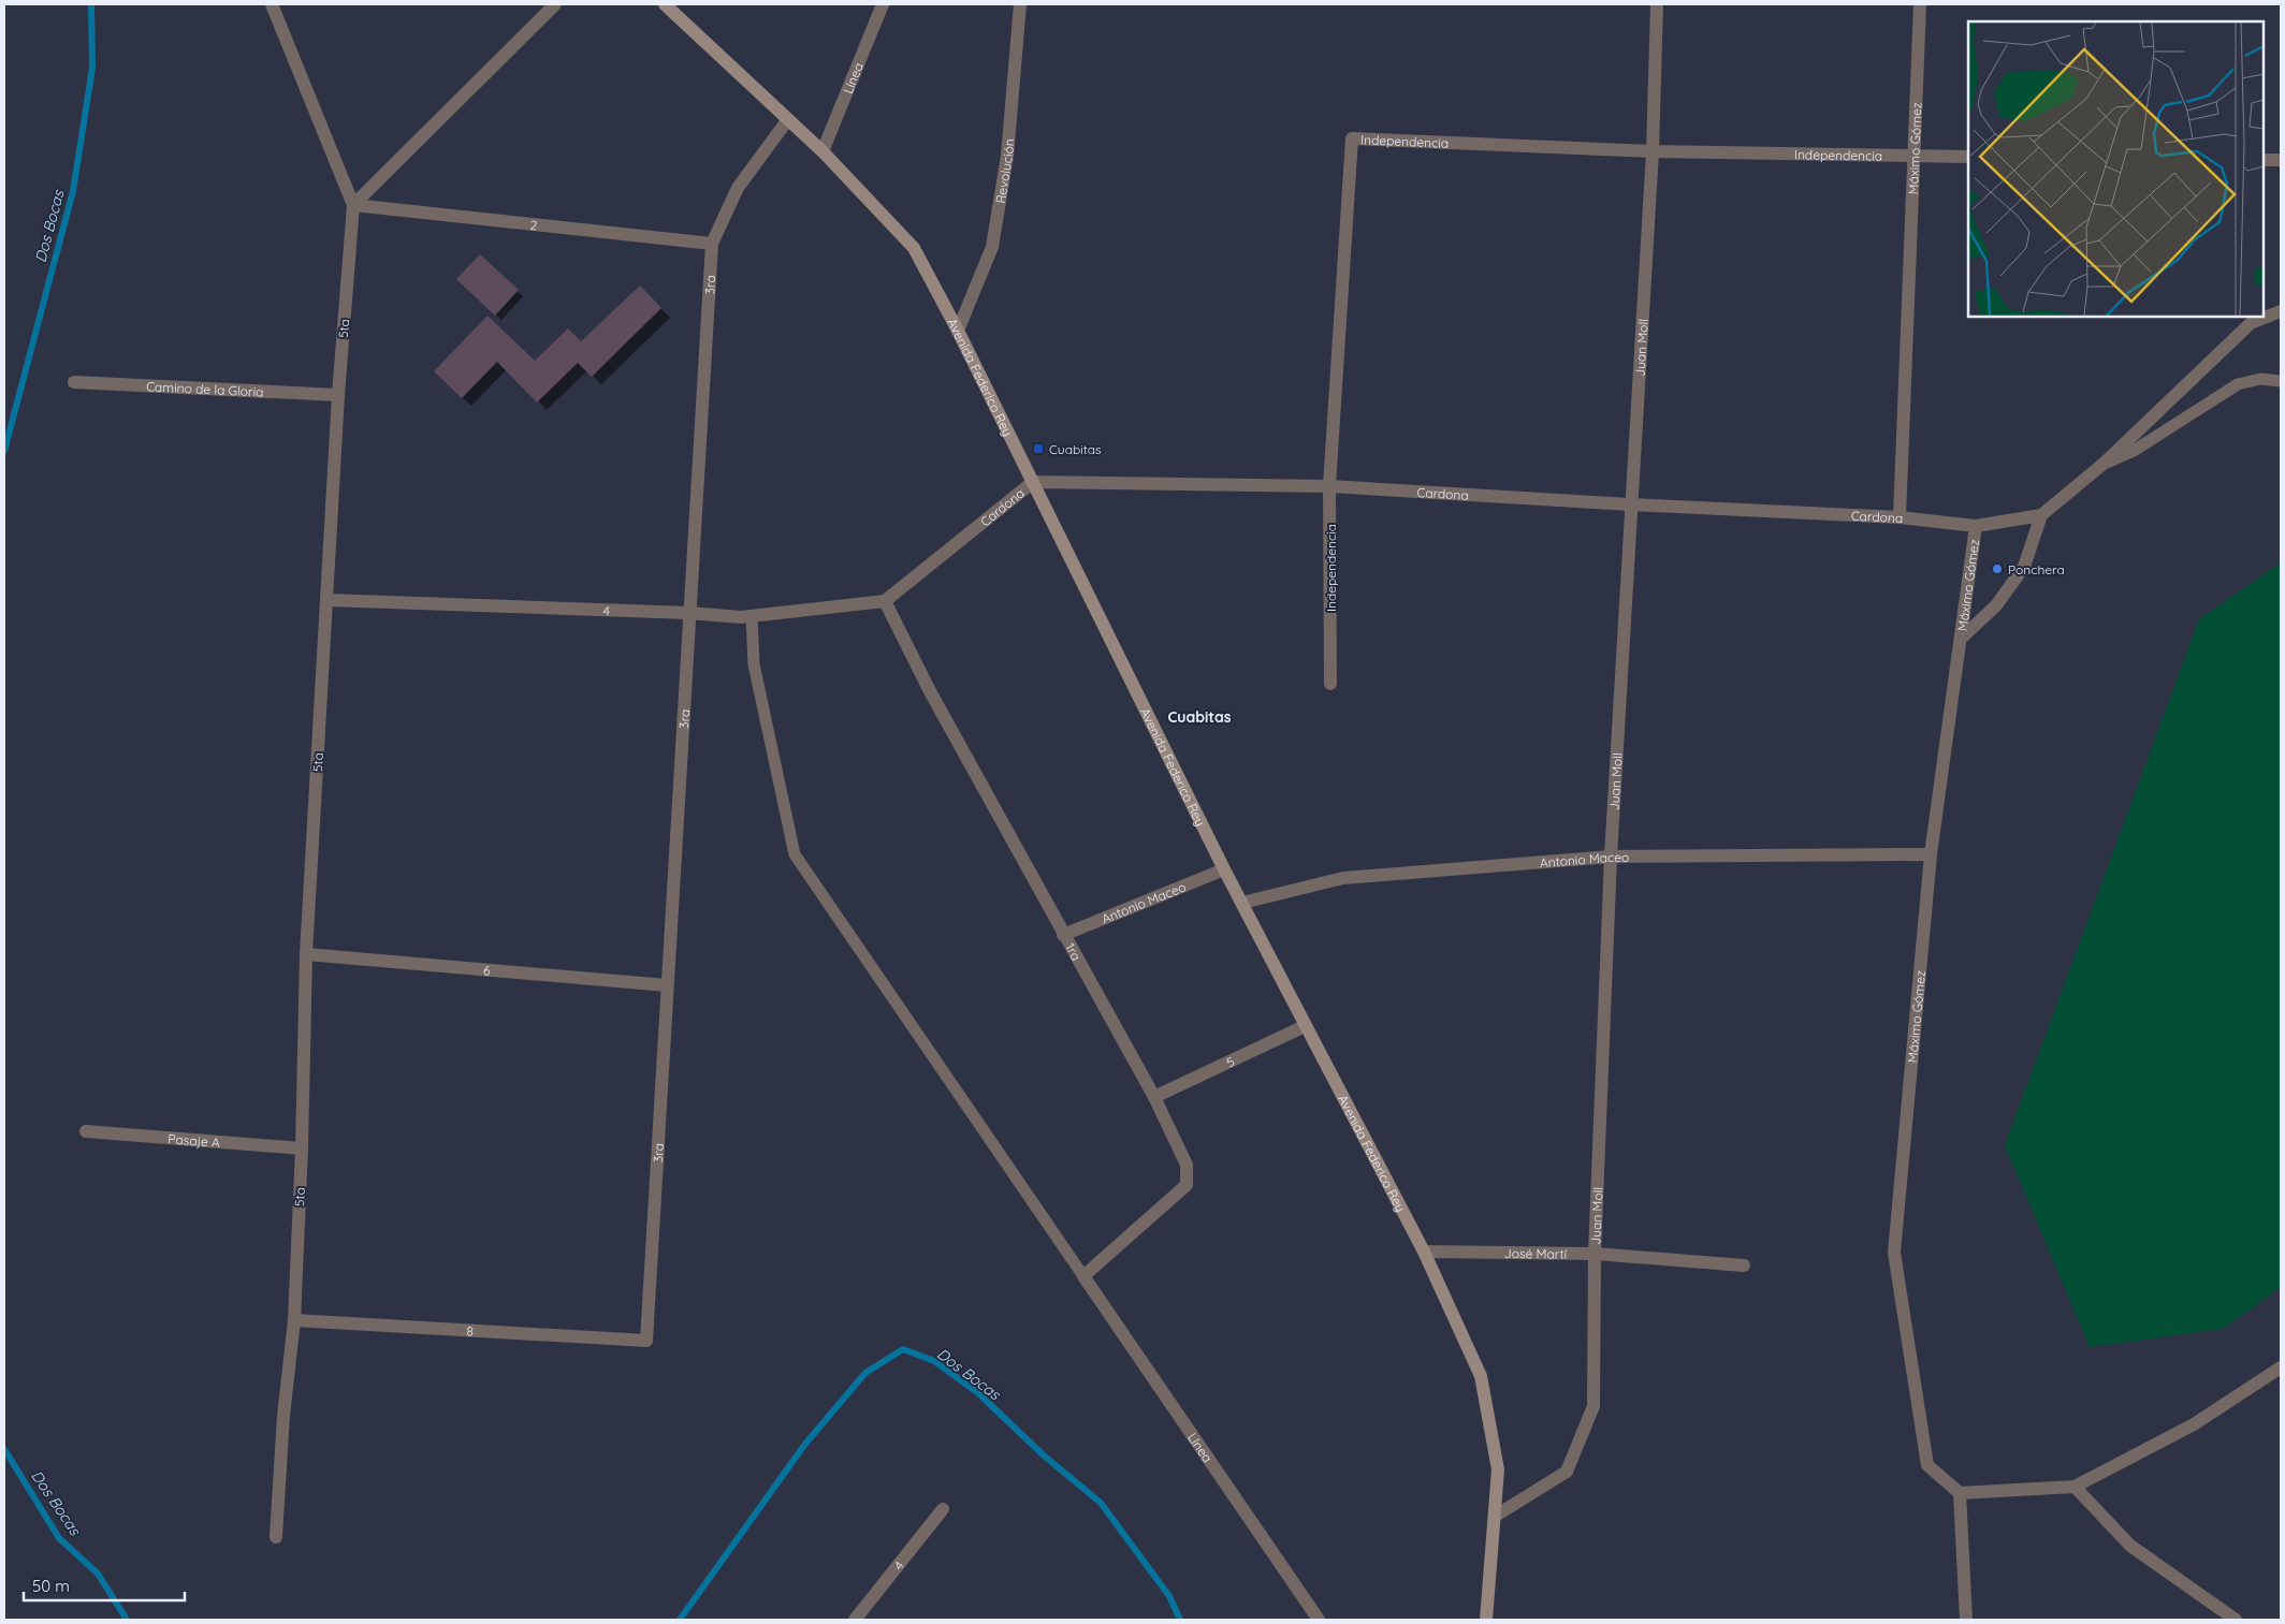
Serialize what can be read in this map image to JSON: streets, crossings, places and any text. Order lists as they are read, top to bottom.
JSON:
{
  "streets": {
    "main road": ["Avenida Federico Rey"],
    "street": [
      "Línea",
      "Independencia",
      "Máximo Gómez",
      "Revolución",
      "2",
      "3ra",
      "5ta",
      "Juan Moll",
      "Camino de la Gloria",
      "Cardona",
      "4",
      "Antonio Maceo",
      "1ra",
      "6",
      "5",
      "Pasaje A",
      "José Martí",
      "8"
    ]
  },
  "crossings": [
    ["Línea", "Avenida Federico Rey"],
    ["Línea", "1ra"],
    ["Independencia", "Máximo Gómez"],
    ["Independencia", "Juan Moll"],
    ["Independencia", "Cardona"],
    ["Máximo Gómez", "Cardona"],
    ["Máximo Gómez", "Antonio Maceo"],
    ["Revolución", "Avenida Federico Rey"],
    ["2", "3ra"],
    ["2", "5ta"],
    ["3ra", "Avenida Federico Rey"],
    ["3ra", "4"],
    ["3ra", "6"],
    ["3ra", "8"],
    ["5ta", "Camino de la Gloria"],
    ["5ta", "4"],
    ["5ta", "6"],
    ["5ta", "Pasaje A"],
    ["5ta", "8"],
    ["Juan Moll", "Avenida Federico Rey"],
    ["Juan Moll", "Cardona"],
    ["Juan Moll", "Antonio Maceo"],
    ["Juan Moll", "José Martí"],
    ["Avenida Federico Rey", "Cardona"],
    ["Avenida Federico Rey", "Antonio Maceo"],
    ["Avenida Federico Rey", "5"],
    ["Avenida Federico Rey", "José Martí"],
    ["Cardona", "4"],
    ["Cardona", "1ra"],
    ["4", "1ra"],
    ["Antonio Maceo", "1ra"],
    ["1ra", "5"]
  ],
  "districts": ["Cuabitas"],
  "water": ["Dos Bocas"],
  "places": {
    "transit": ["Cuabitas"],
    "other": ["Ponchera"]
  },
  "scale_bar": "50 m"
}
